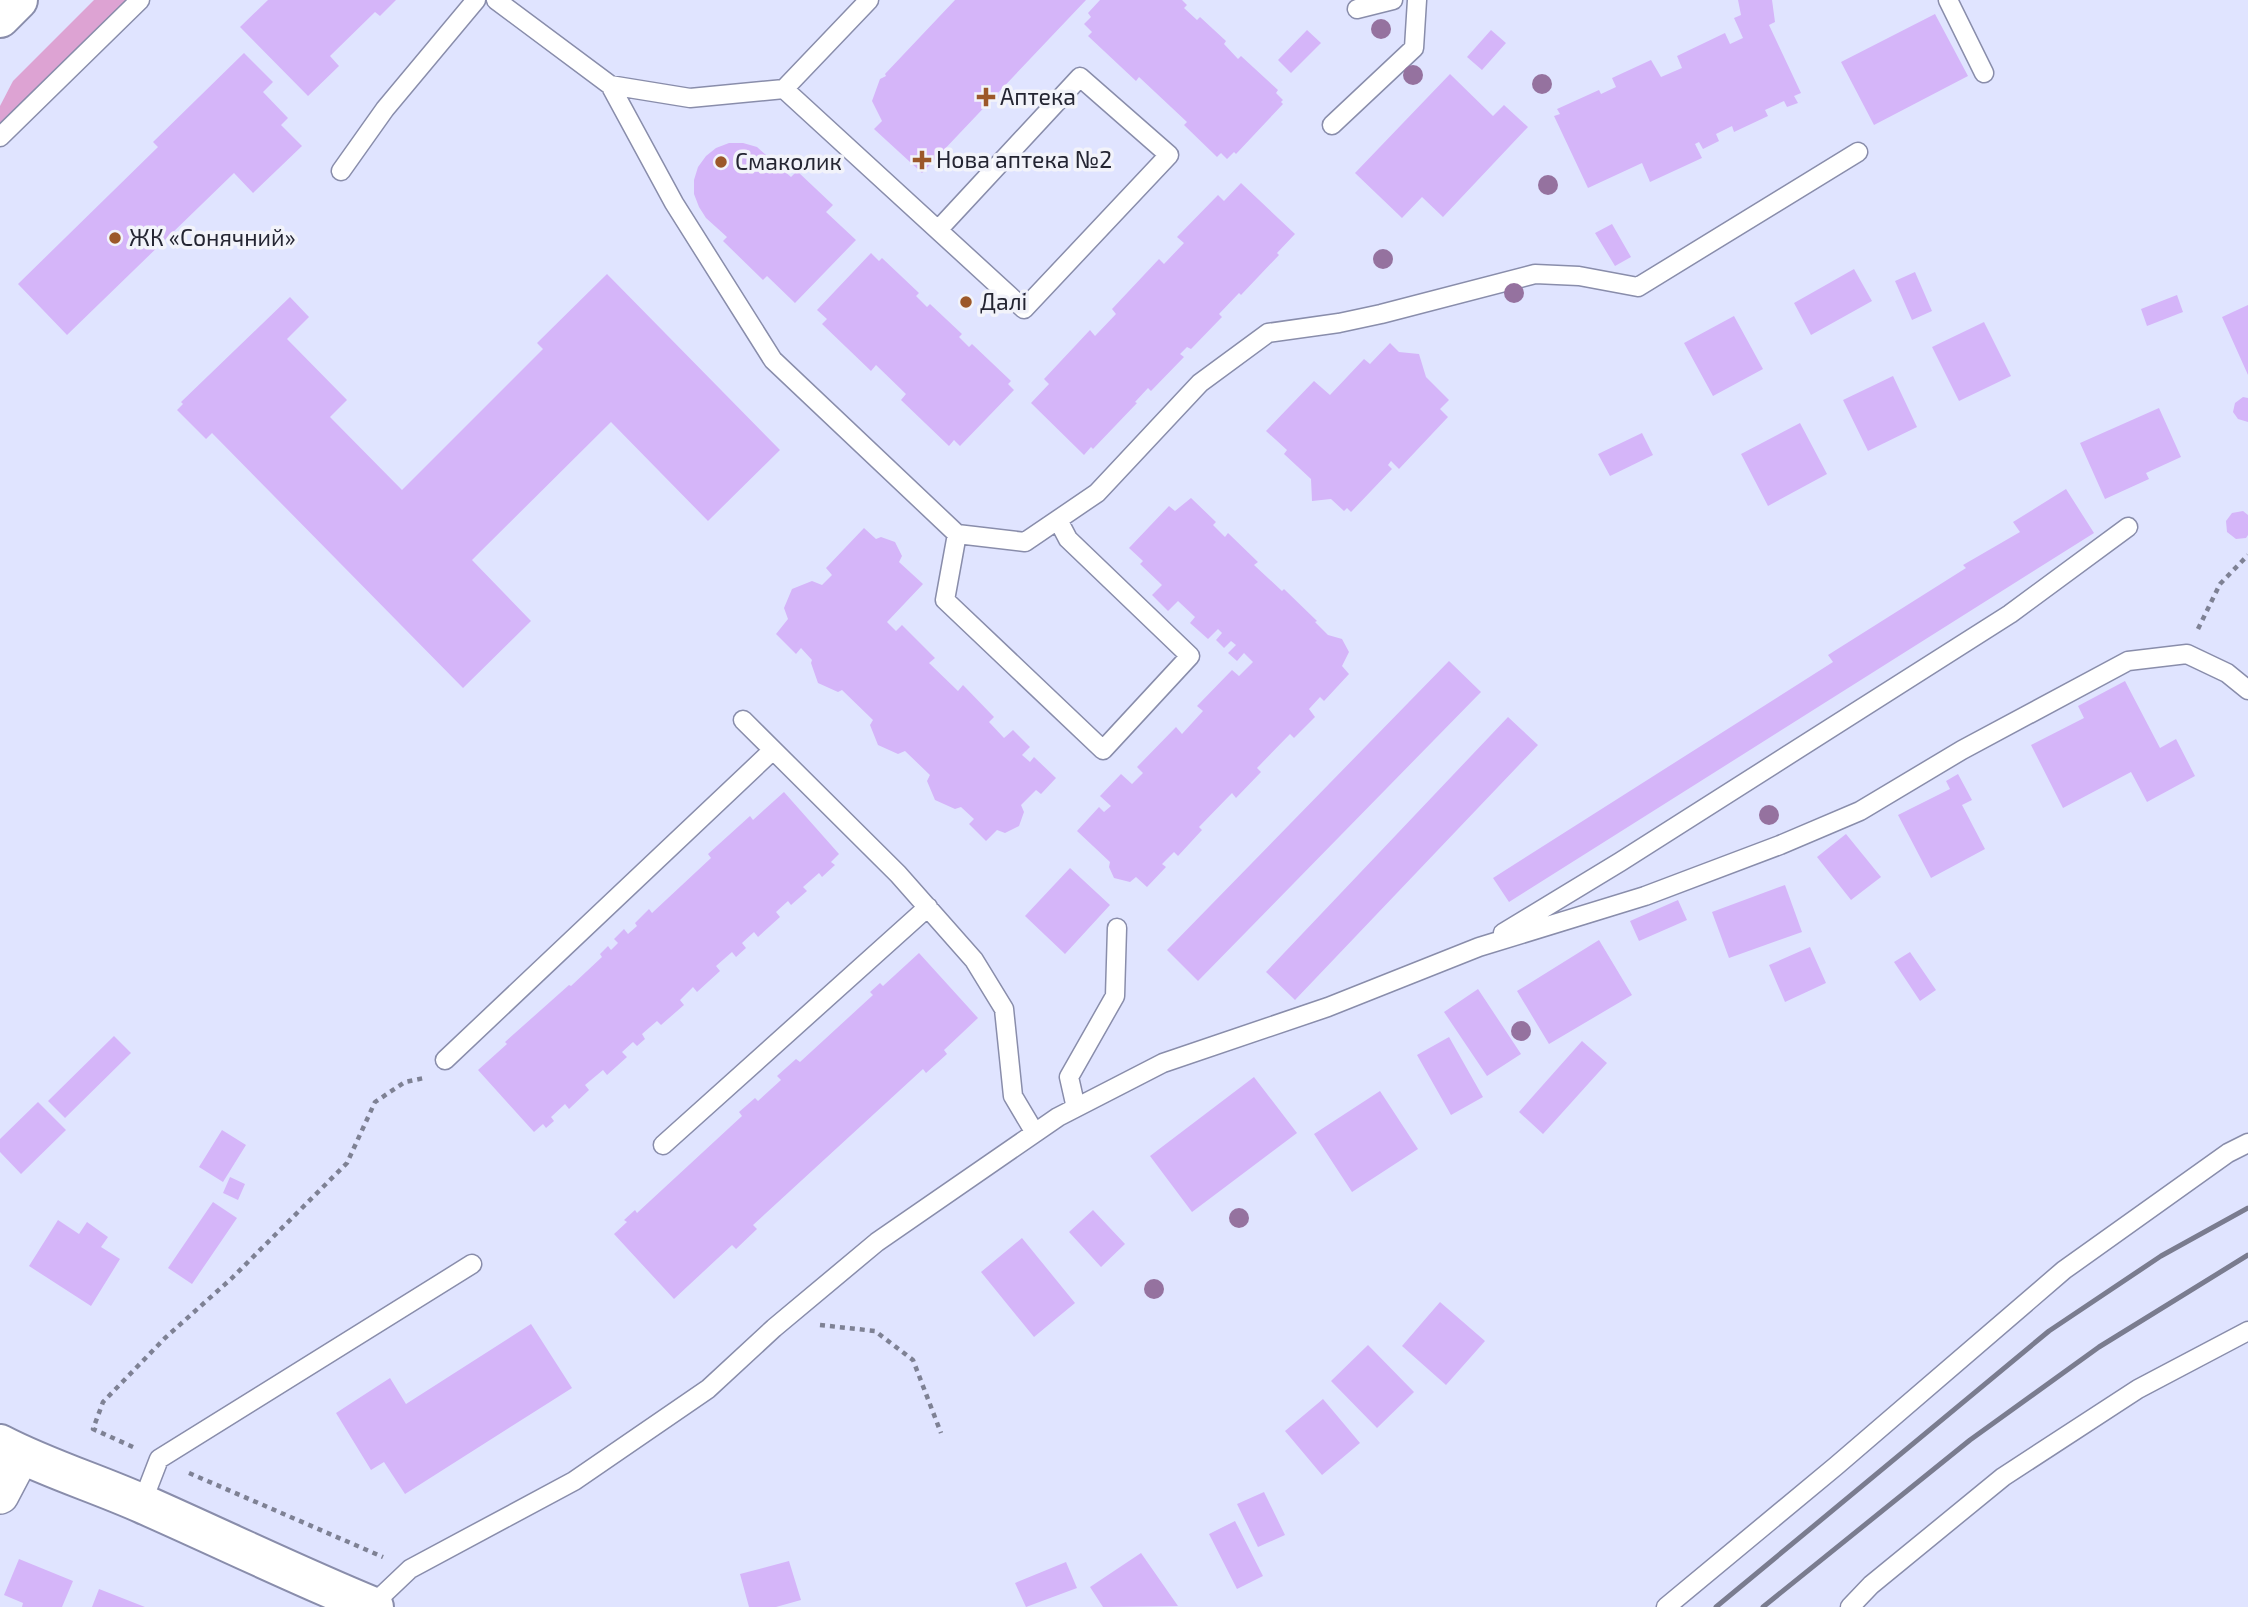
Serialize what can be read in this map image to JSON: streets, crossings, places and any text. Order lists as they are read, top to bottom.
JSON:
{
  "places": {
    "health": ["Аптека", "Нова аптека №2"],
    "other": ["Смаколик", "ЖК «Сонячний»", "Далі"]
  }
}
